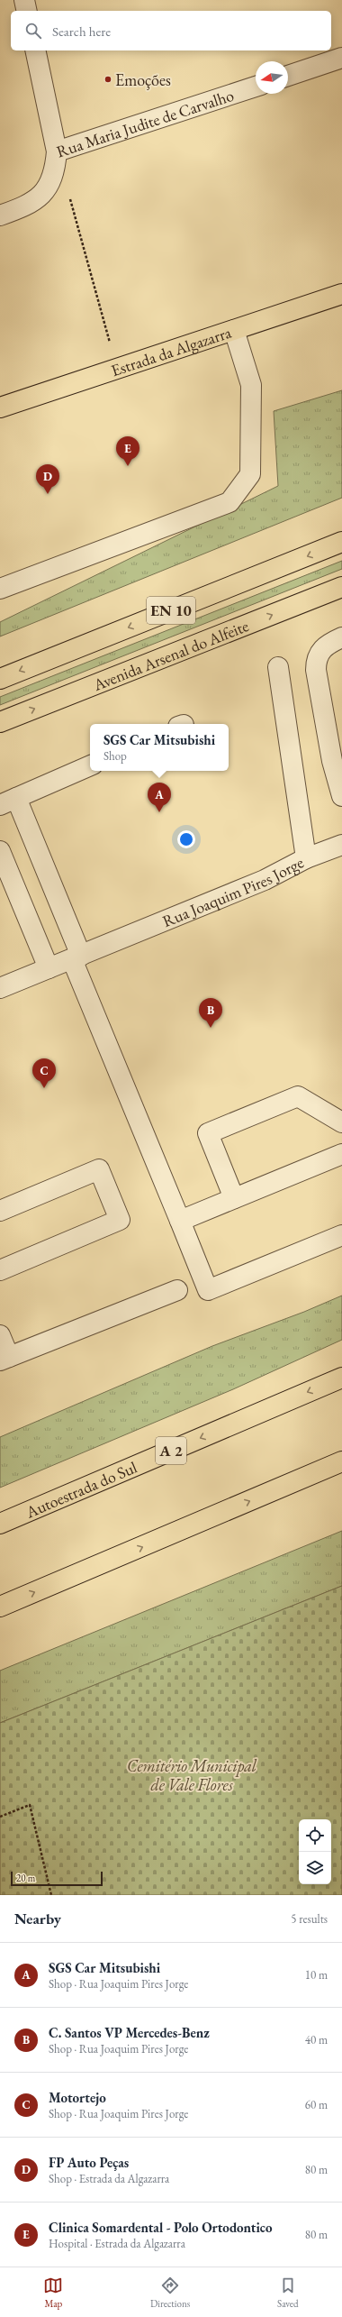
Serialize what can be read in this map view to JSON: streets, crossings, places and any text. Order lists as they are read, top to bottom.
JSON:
{
  "streets": {
    "main road": [
      "Estrada da Algazarra",
      "EN 10",
      "Avenida Arsenal do Alfeite",
      "A 2",
      "Autoestrada do Sul"
    ],
    "street": ["Rua Maria Judite de Carvalho", "Rua Joaquim Pires Jorge"]
  },
  "parks": ["Cemitério Municipal de Vale Flores"],
  "places": ["Emoções"],
  "scale_bar": "20 m",
  "north": "left",
  "page": {
    "search": "Search here",
    "pins": [
      "E",
      "D",
      "A",
      "B",
      "C"
    ],
    "popup": ["SGS Car Mitsubishi", "Shop"],
    "scale": "20 m",
    "heading": ["Nearby", "5 results"],
    "list": [
      {
        "mark": "A",
        "name": "SGS Car Mitsubishi",
        "note": "Shop · Rua Joaquim Pires Jorge",
        "value": "10 m"
      },
      {
        "mark": "B",
        "name": "C. Santos VP Mercedes-Benz",
        "note": "Shop · Rua Joaquim Pires Jorge",
        "value": "40 m"
      },
      {
        "mark": "C",
        "name": "Motortejo",
        "note": "Shop · Rua Joaquim Pires Jorge",
        "value": "60 m"
      },
      {
        "mark": "D",
        "name": "FP Auto Peças",
        "note": "Shop · Estrada da Algazarra",
        "value": "80 m"
      },
      {
        "mark": "E",
        "name": "Clinica Somardental - Polo Ortodontico",
        "note": "Hospital · Estrada da Algazarra",
        "value": "80 m"
      }
    ],
    "nav": ["Map", "Directions", "Saved"]
  }
}
